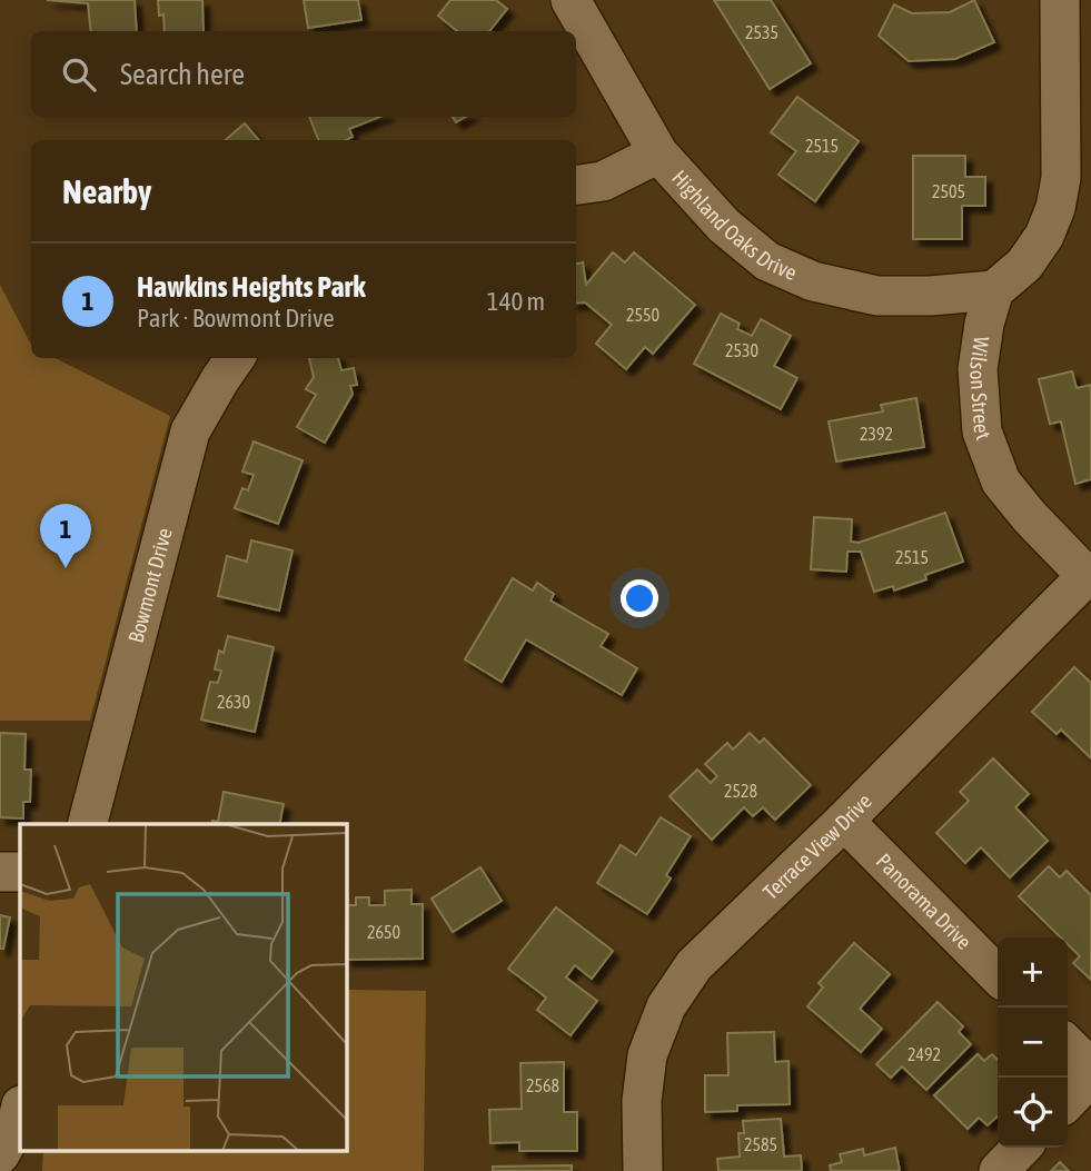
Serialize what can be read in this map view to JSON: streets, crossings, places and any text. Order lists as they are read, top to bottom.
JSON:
{
  "streets": {
    "street": [
      "Highland Oaks Drive",
      "Wilson Street",
      "Bowmont Drive",
      "Terrace View Drive",
      "Panorama Drive"
    ]
  },
  "crossings": [
    ["Highland Oaks Drive", "Wilson Street"],
    ["Wilson Street", "Terrace View Drive"],
    ["Terrace View Drive", "Panorama Drive"]
  ],
  "house_numbers": [
    "2535",
    "2515",
    "2505",
    "2550",
    "2530",
    "2392",
    "2515",
    "2630",
    "2528",
    "2650",
    "2492",
    "2568",
    "2585"
  ],
  "page": {
    "search": "Search here",
    "heading": "Nearby",
    "list": [
      {
        "mark": "1",
        "name": "Hawkins Heights Park",
        "note": "Park · Bowmont Drive",
        "value": "140 m"
      }
    ],
    "pins": "1",
    "map_buttons": ["+", "−"]
  }
}
